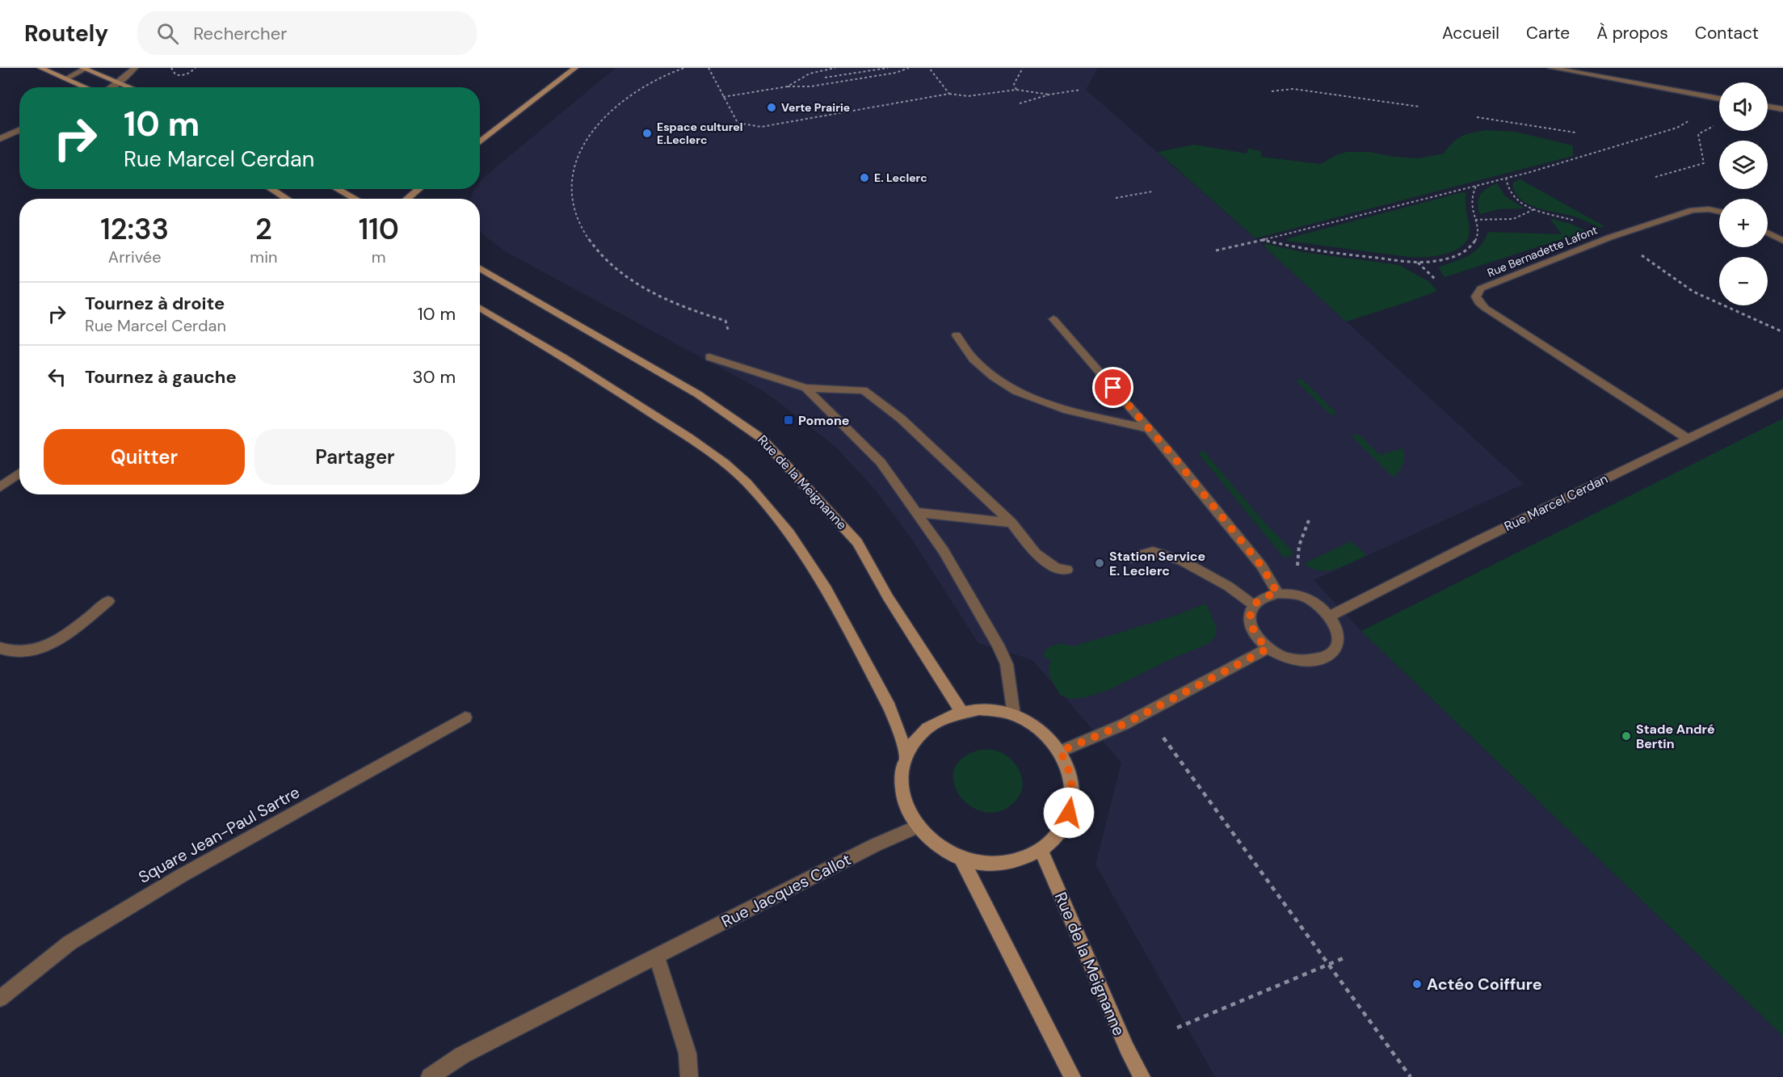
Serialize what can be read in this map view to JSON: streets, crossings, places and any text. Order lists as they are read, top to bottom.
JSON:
{
  "streets": {
    "main road": ["Rue de la Meignanne"],
    "street": [
      "Rue Bernadette Lafont",
      "Rue Marcel Cerdan",
      "Square Jean-Paul Sartre",
      "Rue Jacques Callot"
    ]
  },
  "crossings": [
    ["Rue Bernadette Lafont", "Rue Marcel Cerdan"],
    ["Rue de la Meignanne", "Rue Jacques Callot"]
  ],
  "places": {
    "other": [
      "Verte Prairie",
      "Espace culturel E.Leclerc",
      "E. Leclerc",
      "Station Service E. Leclerc",
      "Stade André Bertin",
      "Actéo Coiffure"
    ],
    "transit": ["Pomone"]
  },
  "page": {
    "header": "Routely",
    "search": "Rechercher",
    "nav": [
      "Accueil",
      "Carte",
      "À propos",
      "Contact"
    ],
    "map_buttons": ["+", "−"],
    "turn": ["10 m", "Rue Marcel Cerdan"],
    "eta": [
      "12:33",
      "Arrivée",
      "2",
      "min",
      "110",
      "m"
    ],
    "list": [
      {
        "name": "Tournez à droite",
        "note": "Rue Marcel Cerdan",
        "value": "10 m"
      },
      {
        "name": "Tournez à gauche",
        "value": "30 m"
      }
    ],
    "buttons": ["Quitter", "Partager"]
  }
}
